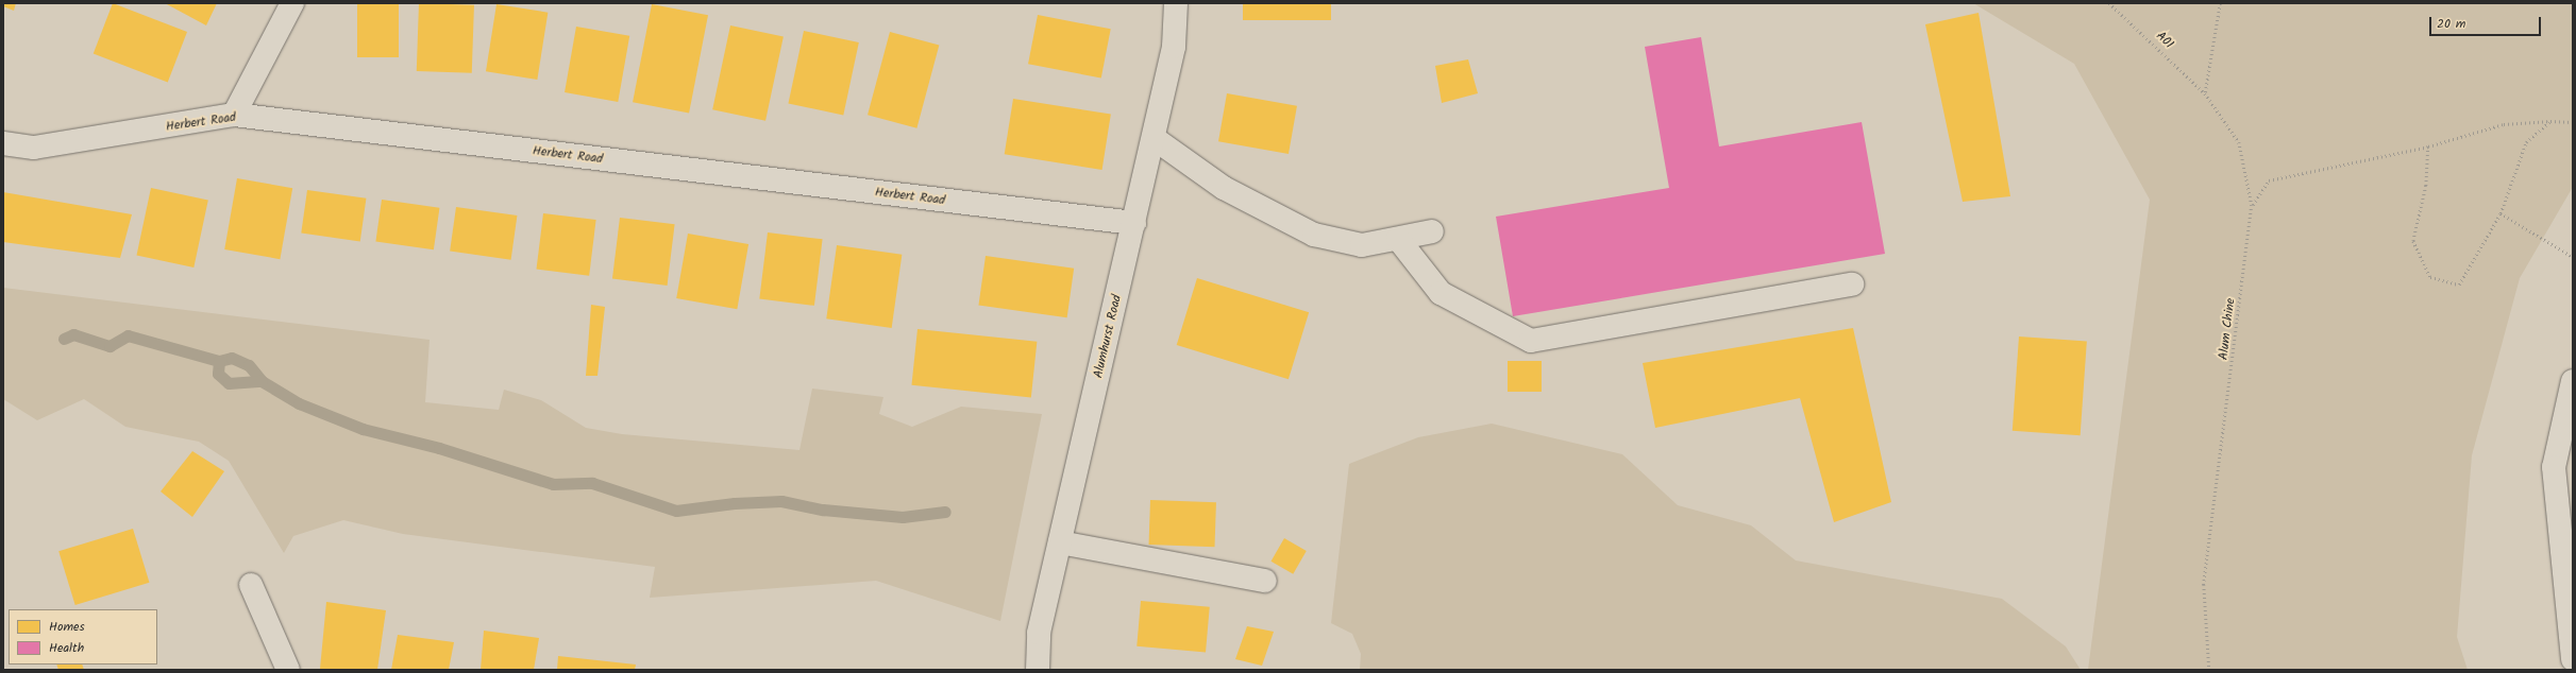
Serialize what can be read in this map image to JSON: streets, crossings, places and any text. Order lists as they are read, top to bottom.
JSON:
{
  "streets": {
    "street": ["Herbert Road", "Alumhurst Road"],
    "path": ["A01", "Alum Chine"]
  },
  "crossings": [
    ["A01", "Alum Chine"],
    ["Herbert Road", "Alumhurst Road"]
  ],
  "legend": ["Homes", "Health"],
  "scale_bar": "20 m"
}
